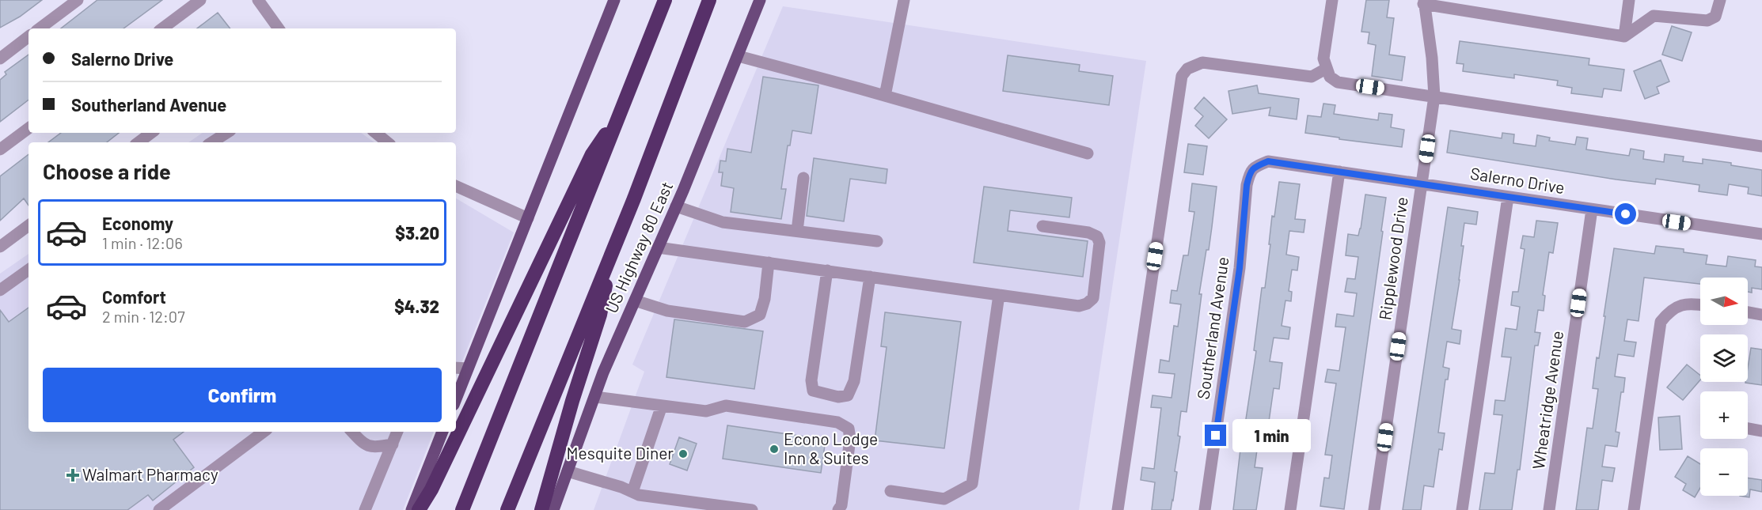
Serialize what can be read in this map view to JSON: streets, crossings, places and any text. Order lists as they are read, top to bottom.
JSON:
{
  "streets": {
    "main road": ["US Highway 80 East"],
    "street": [
      "Salerno Drive",
      "Ripplewood Drive",
      "Southerland Avenue",
      "Wheatridge Avenue"
    ]
  },
  "crossings": [
    ["Salerno Drive", "Ripplewood Drive"],
    ["Salerno Drive", "Southerland Avenue"],
    ["Salerno Drive", "Wheatridge Avenue"]
  ],
  "places": {
    "other": ["Econo Lodge Inn & Suites", "Mesquite Diner"],
    "health": ["Walmart Pharmacy"]
  },
  "north": "right",
  "page": {
    "banner": ["Salerno Drive", "Southerland Avenue"],
    "heading": "Choose a ride",
    "list": [
      {
        "name": "Economy",
        "note": "1 min · 12:06",
        "value": "$3.20"
      },
      {
        "name": "Comfort",
        "note": "2 min · 12:07",
        "value": "$4.32"
      }
    ],
    "map_buttons": ["+", "−"],
    "buttons": "Confirm",
    "bubble": "1 min"
  }
}
